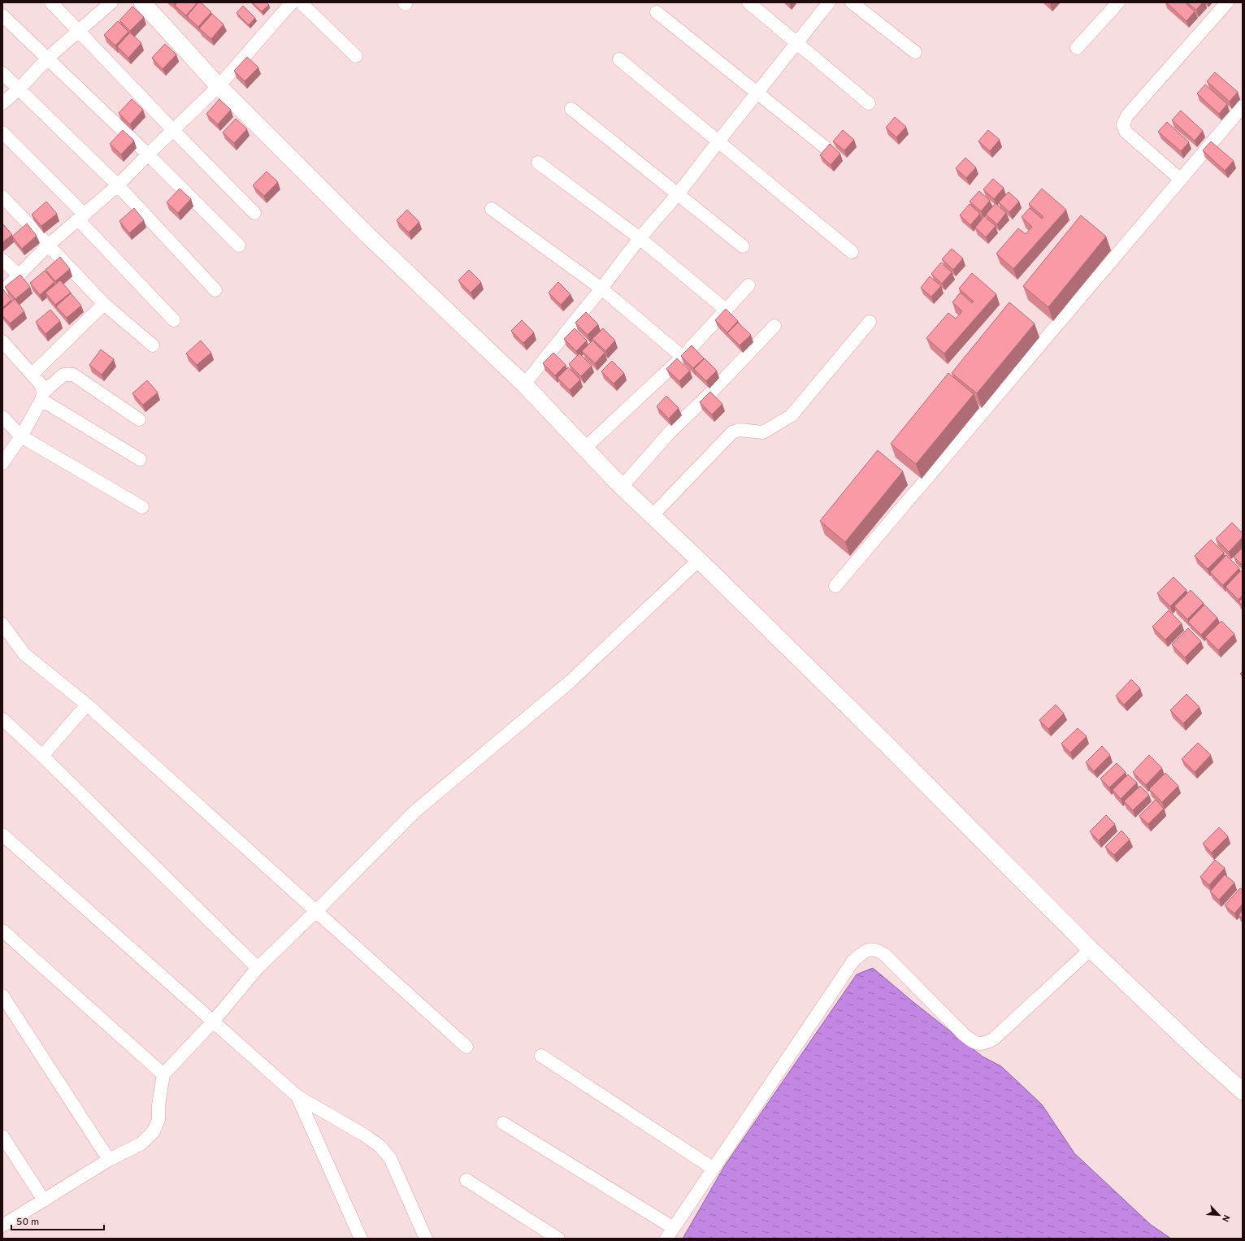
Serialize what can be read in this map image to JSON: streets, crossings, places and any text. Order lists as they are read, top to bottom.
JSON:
{
  "scale_bar": "50 m",
  "north": "bottom right"
}
